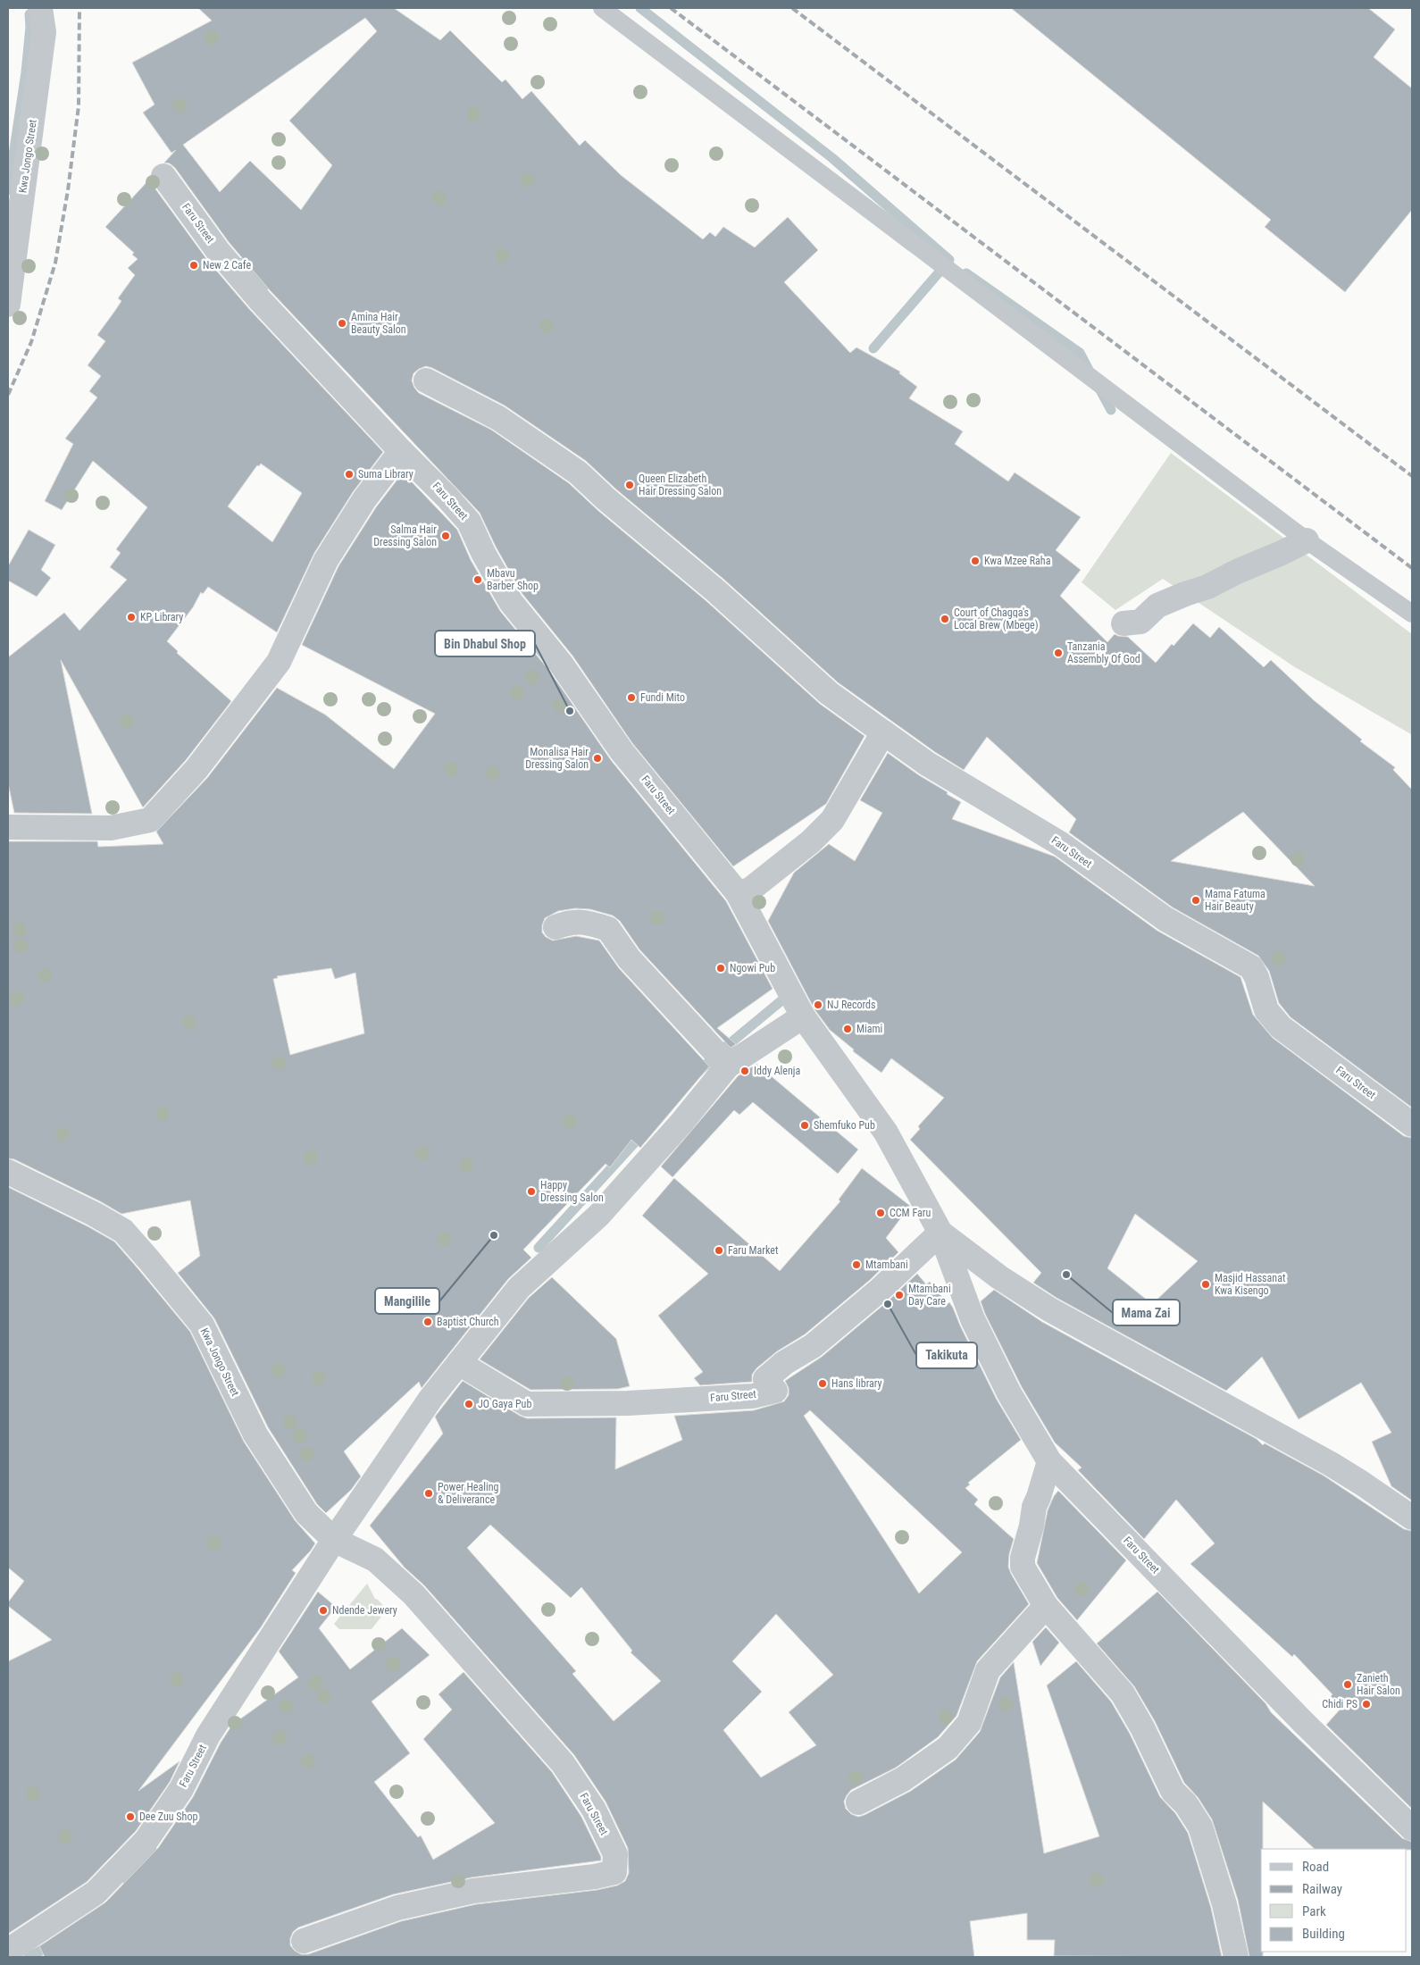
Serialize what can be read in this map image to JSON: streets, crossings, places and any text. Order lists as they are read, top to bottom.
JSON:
{
  "streets": {
    "street": ["Kwa Jongo Street", "Faru Street"]
  },
  "crossings": [
    ["Kwa Jongo Street", "Faru Street"]
  ],
  "places": [
    "New 2 Cafe",
    "Amina Hair Beauty Salon",
    "Suma Library",
    "Queen Elizabeth Hair Dressing Salon",
    "Salma Hair Dressing Salon",
    "Kwa Mzee Raha",
    "Mbavu Barber Shop",
    "KP Library",
    "Court of Chagga's Local Brew (Mbege)",
    "Tanzania Assembly Of God",
    "Fundi Mito",
    "Bin Dhabul Shop",
    "Monalisa Hair Dressing Salon",
    "Mama Fatuma Hair Beauty",
    "Ngowi Pub",
    "NJ Records",
    "Miami",
    "Iddy Alenja",
    "Shemfuko Pub",
    "Happy Dressing Salon",
    "CCM Faru",
    "Mangilile",
    "Faru Market",
    "Mtambani",
    "Mama Zai",
    "Masjid Hassanat Kwa Kisengo",
    "Mtambani Day Care",
    "Takikuta",
    "Baptist Church",
    "Hans library",
    "JO Gaya Pub",
    "Power Healing & Deliverance",
    "Ndende Jewery",
    "Zanieth Hair Salon",
    "Chidi PS",
    "Dee Zuu Shop"
  ],
  "legend": [
    "Road",
    "Railway",
    "Park",
    "Building"
  ]
}
